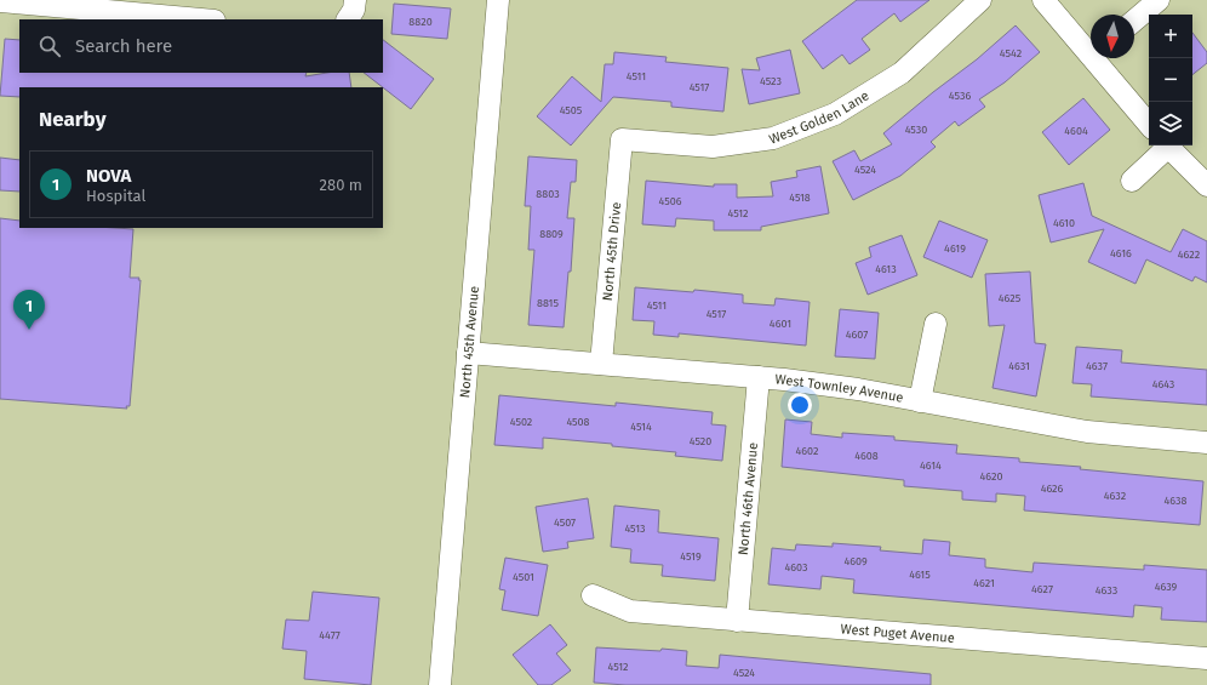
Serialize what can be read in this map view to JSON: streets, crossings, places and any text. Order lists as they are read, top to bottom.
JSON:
{
  "streets": {
    "street": [
      "West Golden Lane",
      "North 45th Drive",
      "North 45th Avenue",
      "West Townley Avenue",
      "North 46th Avenue",
      "West Puget Avenue"
    ]
  },
  "crossings": [
    ["West Golden Lane", "North 45th Drive"],
    ["North 45th Drive", "West Townley Avenue"],
    ["North 45th Avenue", "West Townley Avenue"],
    ["West Townley Avenue", "North 46th Avenue"],
    ["North 46th Avenue", "West Puget Avenue"]
  ],
  "house_numbers": [
    "8820",
    "4542",
    "4511",
    "4523",
    "4517",
    "4536",
    "4505",
    "4530",
    "4604",
    "4524",
    "8803",
    "4518",
    "4506",
    "4512",
    "4610",
    "8809",
    "4619",
    "4616",
    "4622",
    "4613",
    "4625",
    "8815",
    "4511",
    "4517",
    "4601",
    "4607",
    "4631",
    "4637",
    "4643",
    "4502",
    "4508",
    "4514",
    "4520",
    "4602",
    "4608",
    "4614",
    "4620",
    "4626",
    "4632",
    "4638",
    "4507",
    "4513",
    "4519",
    "4609",
    "4603",
    "4615",
    "4501",
    "4621",
    "4639",
    "4627",
    "4633",
    "4477",
    "4512",
    "4524"
  ],
  "north": "bottom",
  "page": {
    "map_buttons": ["+", "−"],
    "search": "Search here",
    "heading": "Nearby",
    "list": [
      {
        "mark": "1",
        "name": "NOVA",
        "note": "Hospital",
        "value": "280 m"
      }
    ],
    "pins": "1"
  }
}
